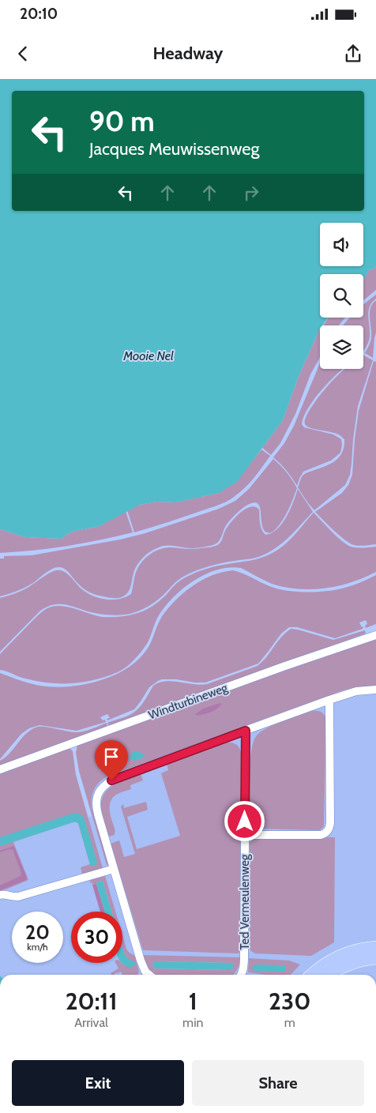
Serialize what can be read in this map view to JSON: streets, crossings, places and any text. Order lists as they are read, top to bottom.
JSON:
{
  "streets": {
    "street": ["Windturbineweg", "Ted Vermeulenweg"]
  },
  "water": ["Mooie Nel"],
  "page": {
    "status": "20:10",
    "header": "Headway",
    "turn": ["90 m", "Jacques Meuwissenweg"],
    "speed": "20 km/h",
    "limit": "30",
    "eta": [
      "20:11",
      "Arrival",
      "1",
      "min",
      "230",
      "m"
    ],
    "buttons": ["Exit", "Share"]
  }
}
